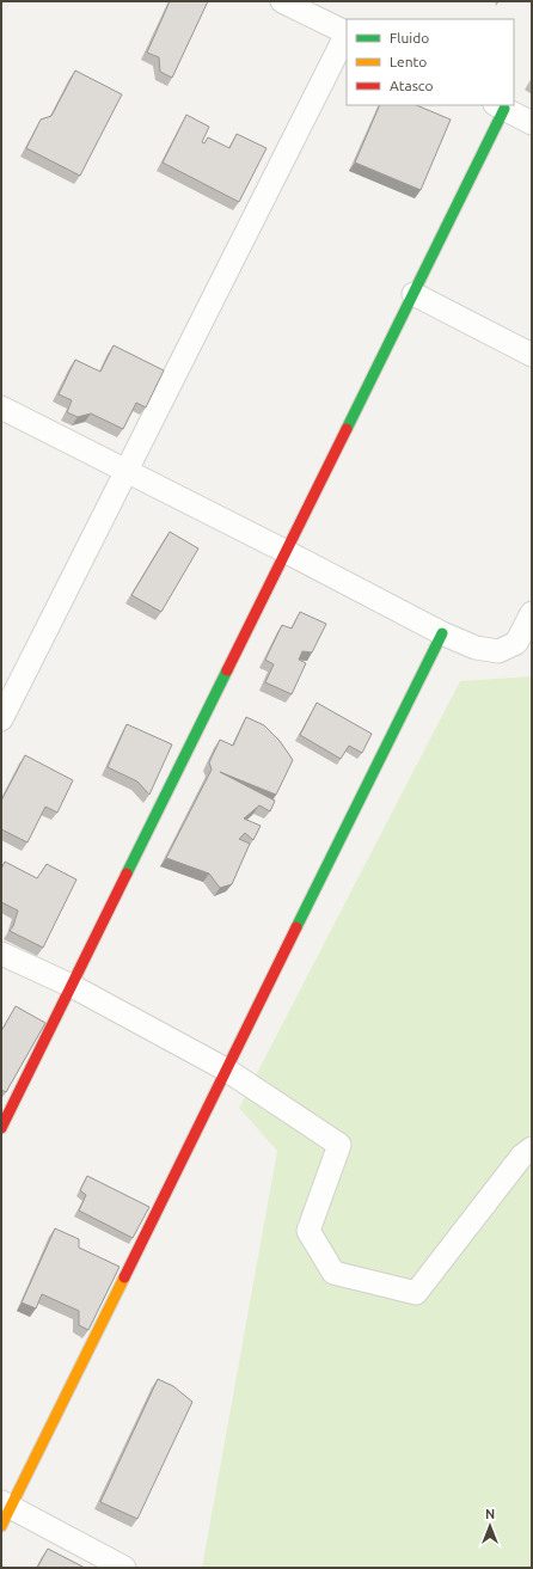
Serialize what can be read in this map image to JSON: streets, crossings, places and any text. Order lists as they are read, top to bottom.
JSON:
{
  "legend": ["Fluido", "Lento", "Atasco"],
  "north": "top"
}
